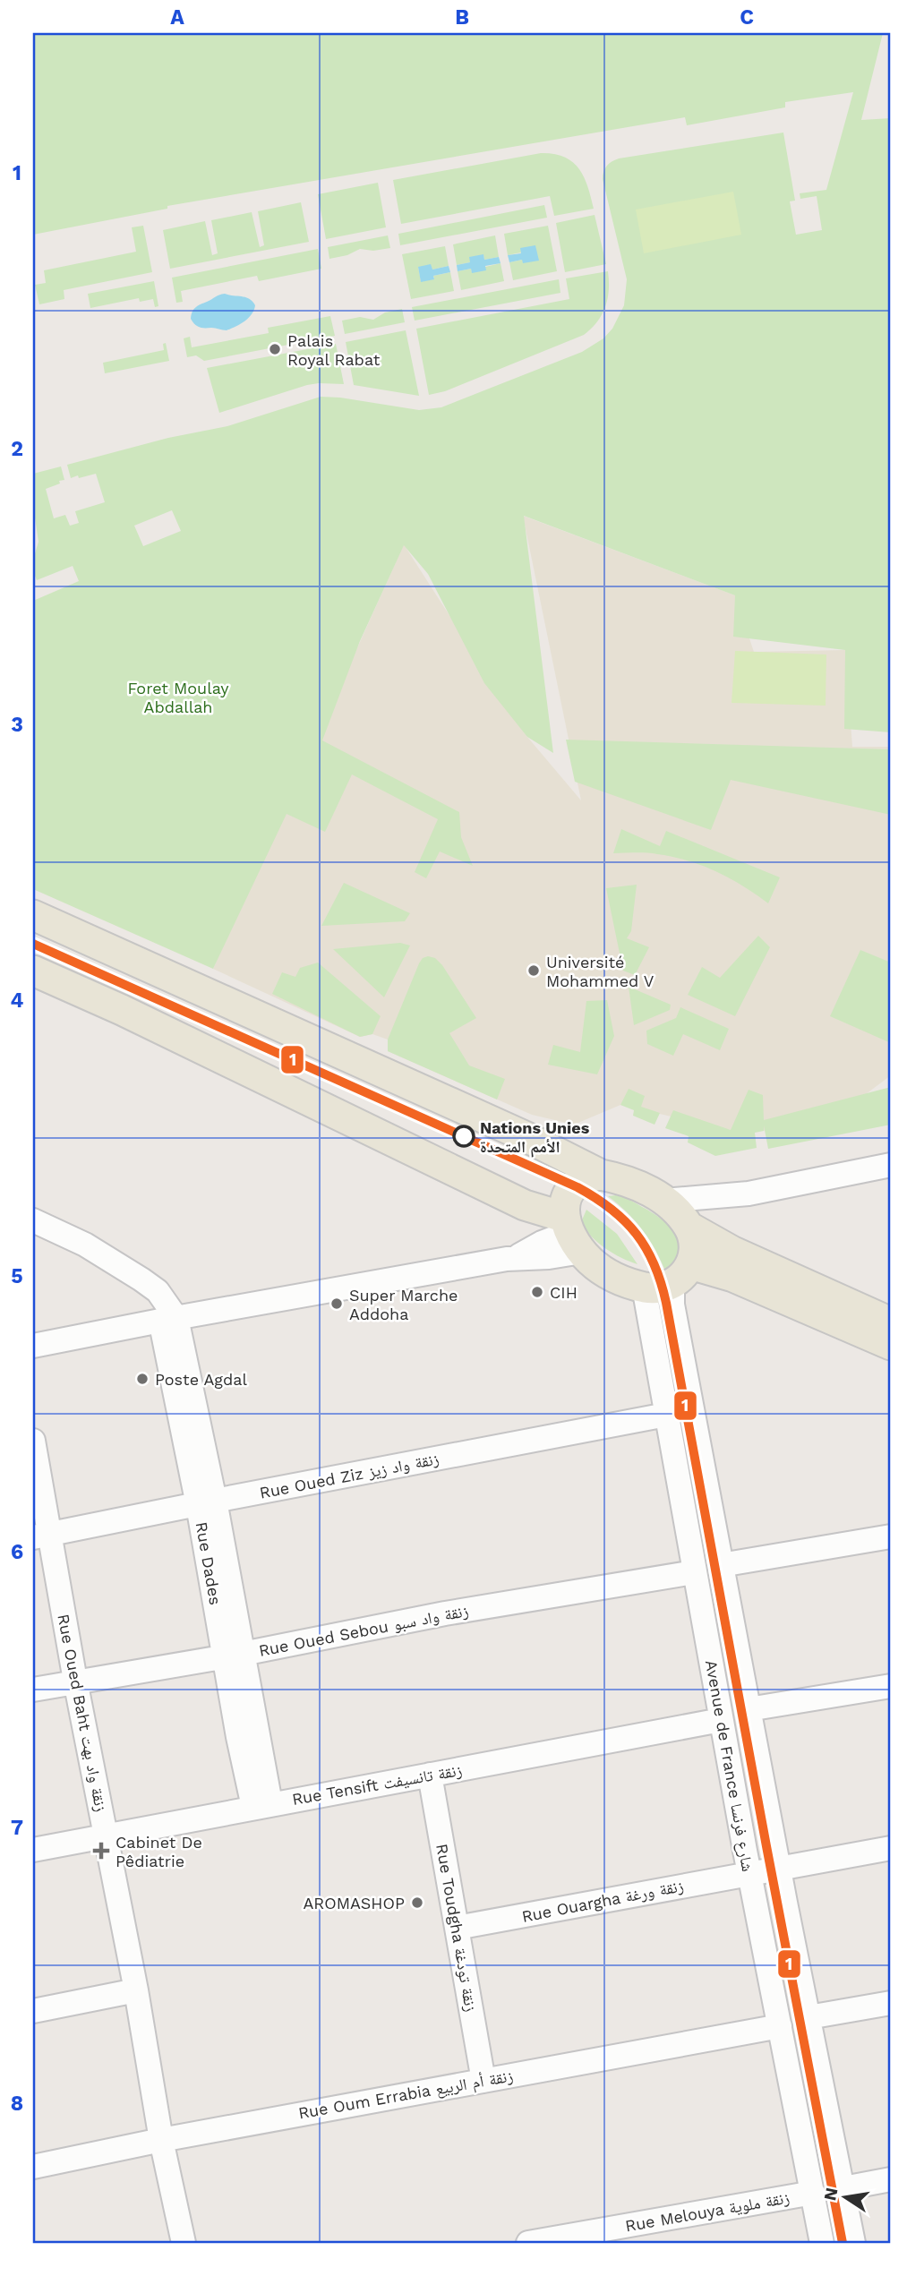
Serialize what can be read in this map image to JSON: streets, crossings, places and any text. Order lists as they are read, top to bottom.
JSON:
{
  "streets": {
    "street": [
      "Rue Oued Ziz زنقة واد زيز",
      "Rue Dades",
      "Rue Oued Sebou زنقة واد سبو",
      "Rue Oued Baht زنقة واد بهت",
      "Avenue de France شارع فرنسا",
      "Rue Tensift زنقة تانسيفت",
      "Rue Ouargha زنقة ورغة",
      "Rue Toudgha زنقة تودغة",
      "Rue Oum Errabia زنقة أم الربيع",
      "Rue Melouya زنقة ملوية"
    ]
  },
  "crossings": [
    ["Rue Oued Ziz زنقة واد زيز", "Rue Dades"],
    ["Rue Oued Ziz زنقة واد زيز", "Rue Oued Baht زنقة واد بهت"],
    ["Rue Oued Ziz زنقة واد زيز", "Avenue de France شارع فرنسا"],
    ["Rue Dades", "Rue Oued Sebou زنقة واد سبو"],
    ["Rue Dades", "Rue Tensift زنقة تانسيفت"],
    ["Rue Oued Sebou زنقة واد سبو", "Rue Oued Baht زنقة واد بهت"],
    ["Rue Oued Sebou زنقة واد سبو", "Avenue de France شارع فرنسا"],
    ["Rue Oued Baht زنقة واد بهت", "Rue Tensift زنقة تانسيفت"],
    ["Rue Oued Baht زنقة واد بهت", "Rue Oum Errabia زنقة أم الربيع"],
    ["Avenue de France شارع فرنسا", "Rue Tensift زنقة تانسيفت"],
    ["Avenue de France شارع فرنسا", "Rue Ouargha زنقة ورغة"],
    ["Avenue de France شارع فرنسا", "Rue Oum Errabia زنقة أم الربيع"],
    ["Avenue de France شارع فرنسا", "Rue Melouya زنقة ملوية"],
    ["Rue Tensift زنقة تانسيفت", "Rue Toudgha زنقة تودغة"],
    ["Rue Ouargha زنقة ورغة", "Rue Toudgha زنقة تودغة"],
    ["Rue Toudgha زنقة تودغة", "Rue Oum Errabia زنقة أم الربيع"]
  ],
  "parks": ["Foret Moulay Abdallah"],
  "places": {
    "other": [
      "Palais Royal Rabat",
      "Université Mohammed V",
      "Nations Unies الأمم المتحدة",
      "CIH",
      "Super Marche Addoha",
      "Poste Agdal",
      "AROMASHOP"
    ],
    "health": ["Cabinet De Pêdiatrie"]
  },
  "lines": ["transit line 1"],
  "north": "left",
  "grid": {
    "columns": ["A", "B", "C"],
    "rows": [
      "1",
      "2",
      "3",
      "4",
      "5",
      "6",
      "7",
      "8"
    ]
  }
}
